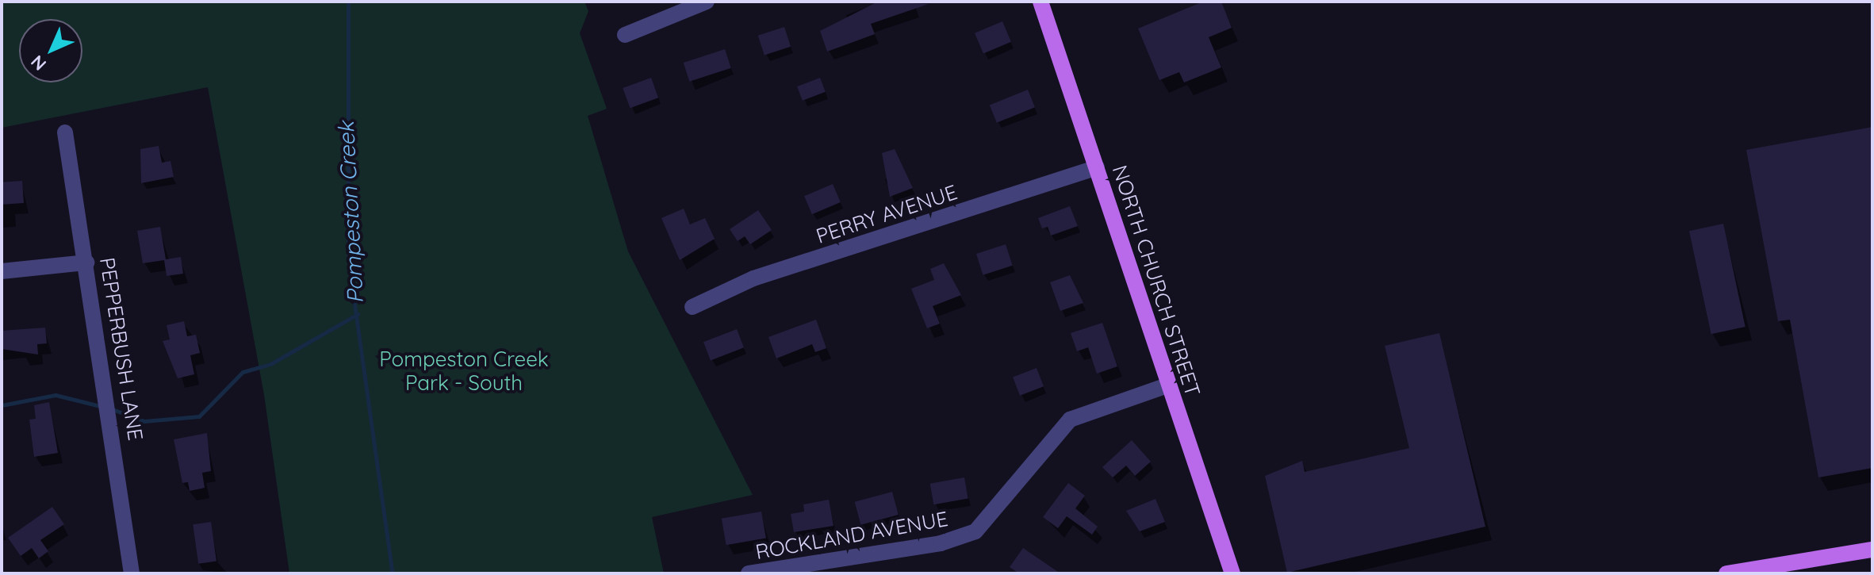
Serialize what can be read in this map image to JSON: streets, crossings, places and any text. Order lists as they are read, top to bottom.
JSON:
{
  "streets": {
    "main road": ["NORTH CHURCH STREET"],
    "street": ["PERRY AVENUE", "PEPPERBUSH LANE", "ROCKLAND AVENUE"]
  },
  "crossings": [
    ["PERRY AVENUE", "NORTH CHURCH STREET"],
    ["NORTH CHURCH STREET", "ROCKLAND AVENUE"]
  ],
  "water": ["Pompeston Creek"],
  "parks": ["Pompeston Creek Park - South"],
  "north": "bottom left"
}
